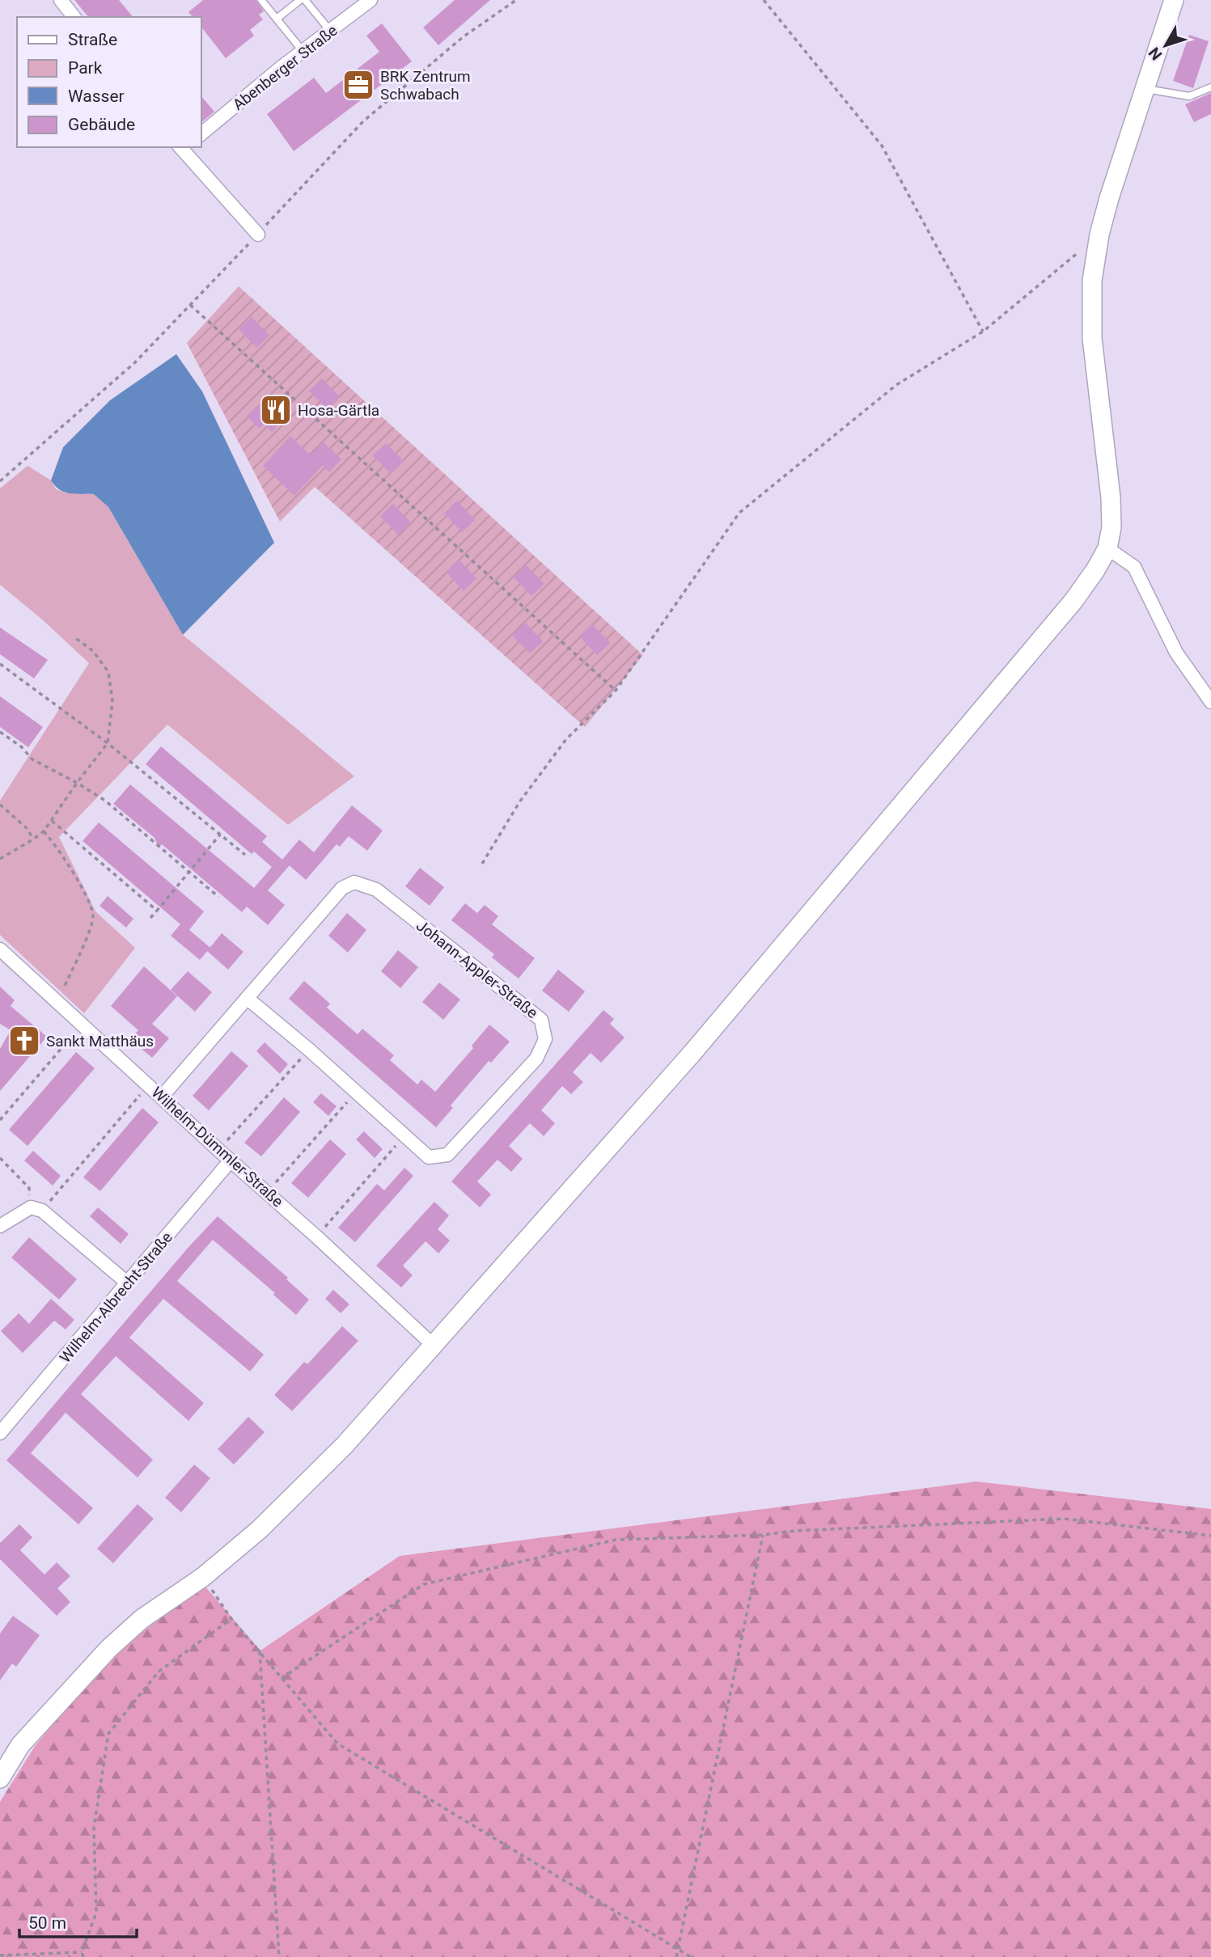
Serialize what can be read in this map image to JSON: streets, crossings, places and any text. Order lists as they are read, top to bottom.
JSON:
{
  "streets": {
    "street": [
      "Abenberger Straße",
      "Johann-Appler-Straße",
      "Wilhelm-Dümmler-Straße",
      "Wilhelm-Albrecht-Straße"
    ]
  },
  "crossings": [
    ["Johann-Appler-Straße", "Wilhelm-Dümmler-Straße"],
    ["Wilhelm-Dümmler-Straße", "Wilhelm-Albrecht-Straße"]
  ],
  "places": {
    "office": ["BRK Zentrum Schwabach"],
    "restaurant": ["Hosa-Gärtla"],
    "church": ["Sankt Matthäus"]
  },
  "legend": [
    "Straße",
    "Park",
    "Wasser",
    "Gebäude"
  ],
  "scale_bar": "50 m",
  "north": "bottom left"
}
